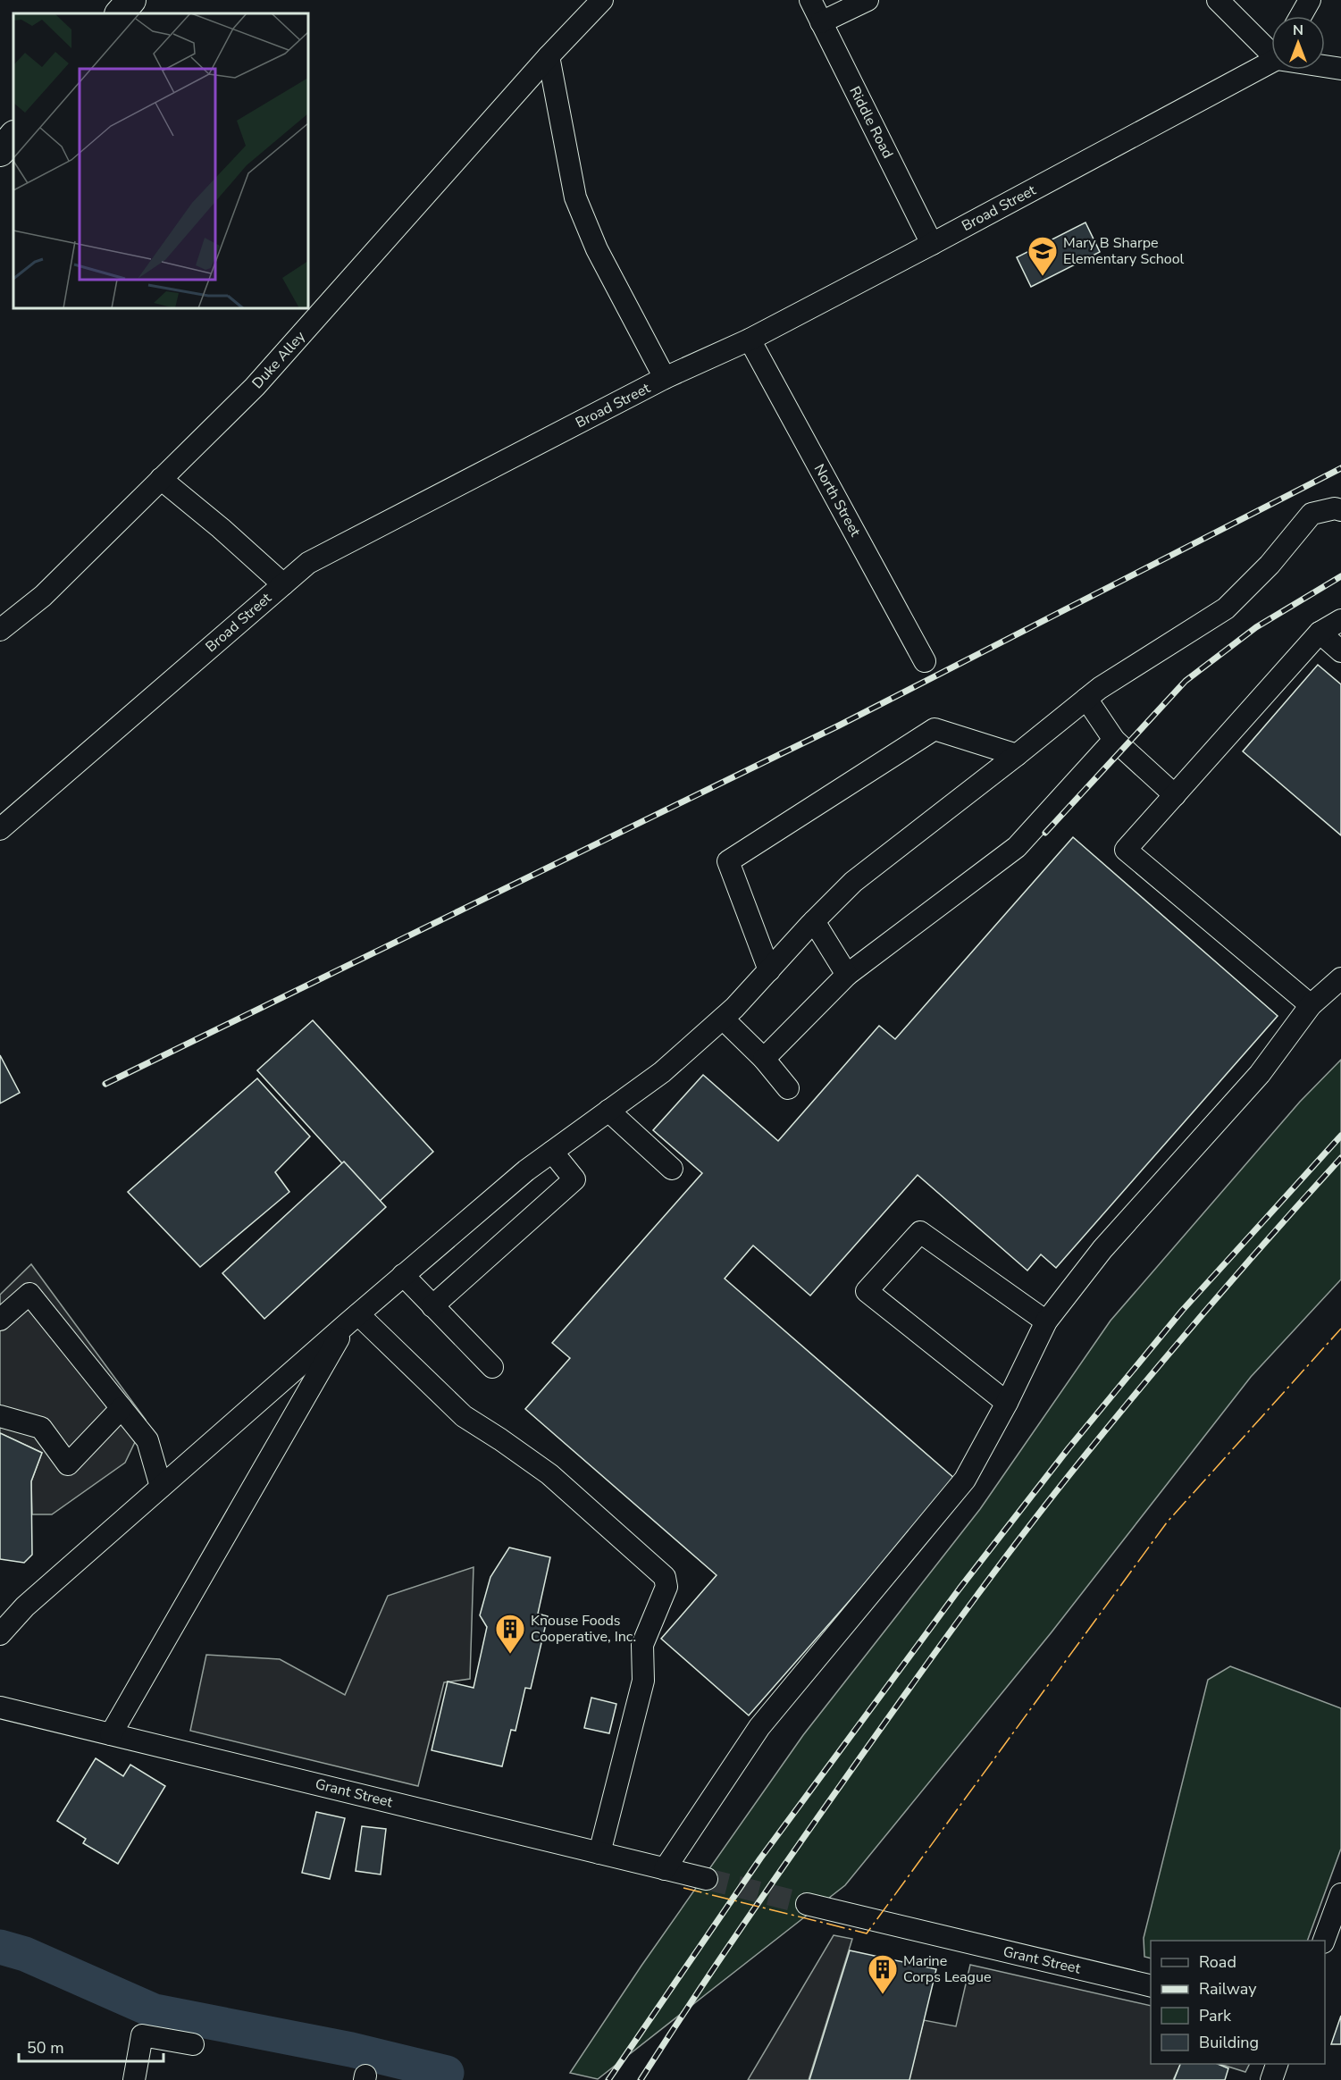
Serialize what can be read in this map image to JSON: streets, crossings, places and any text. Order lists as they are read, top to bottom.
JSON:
{
  "streets": {
    "street": [
      "Riddle Road",
      "Broad Street",
      "Duke Alley",
      "North Street",
      "Grant Street"
    ]
  },
  "crossings": [
    ["Riddle Road", "Broad Street"],
    ["Broad Street", "North Street"]
  ],
  "places": {
    "school or university": ["Mary B Sharpe Elementary School"],
    "building": ["Knouse Foods Cooperative, Inc.", "Marine Corps League"]
  },
  "legend": [
    "Road",
    "Railway",
    "Park",
    "Building"
  ],
  "scale_bar": "50 m",
  "north": "top"
}
